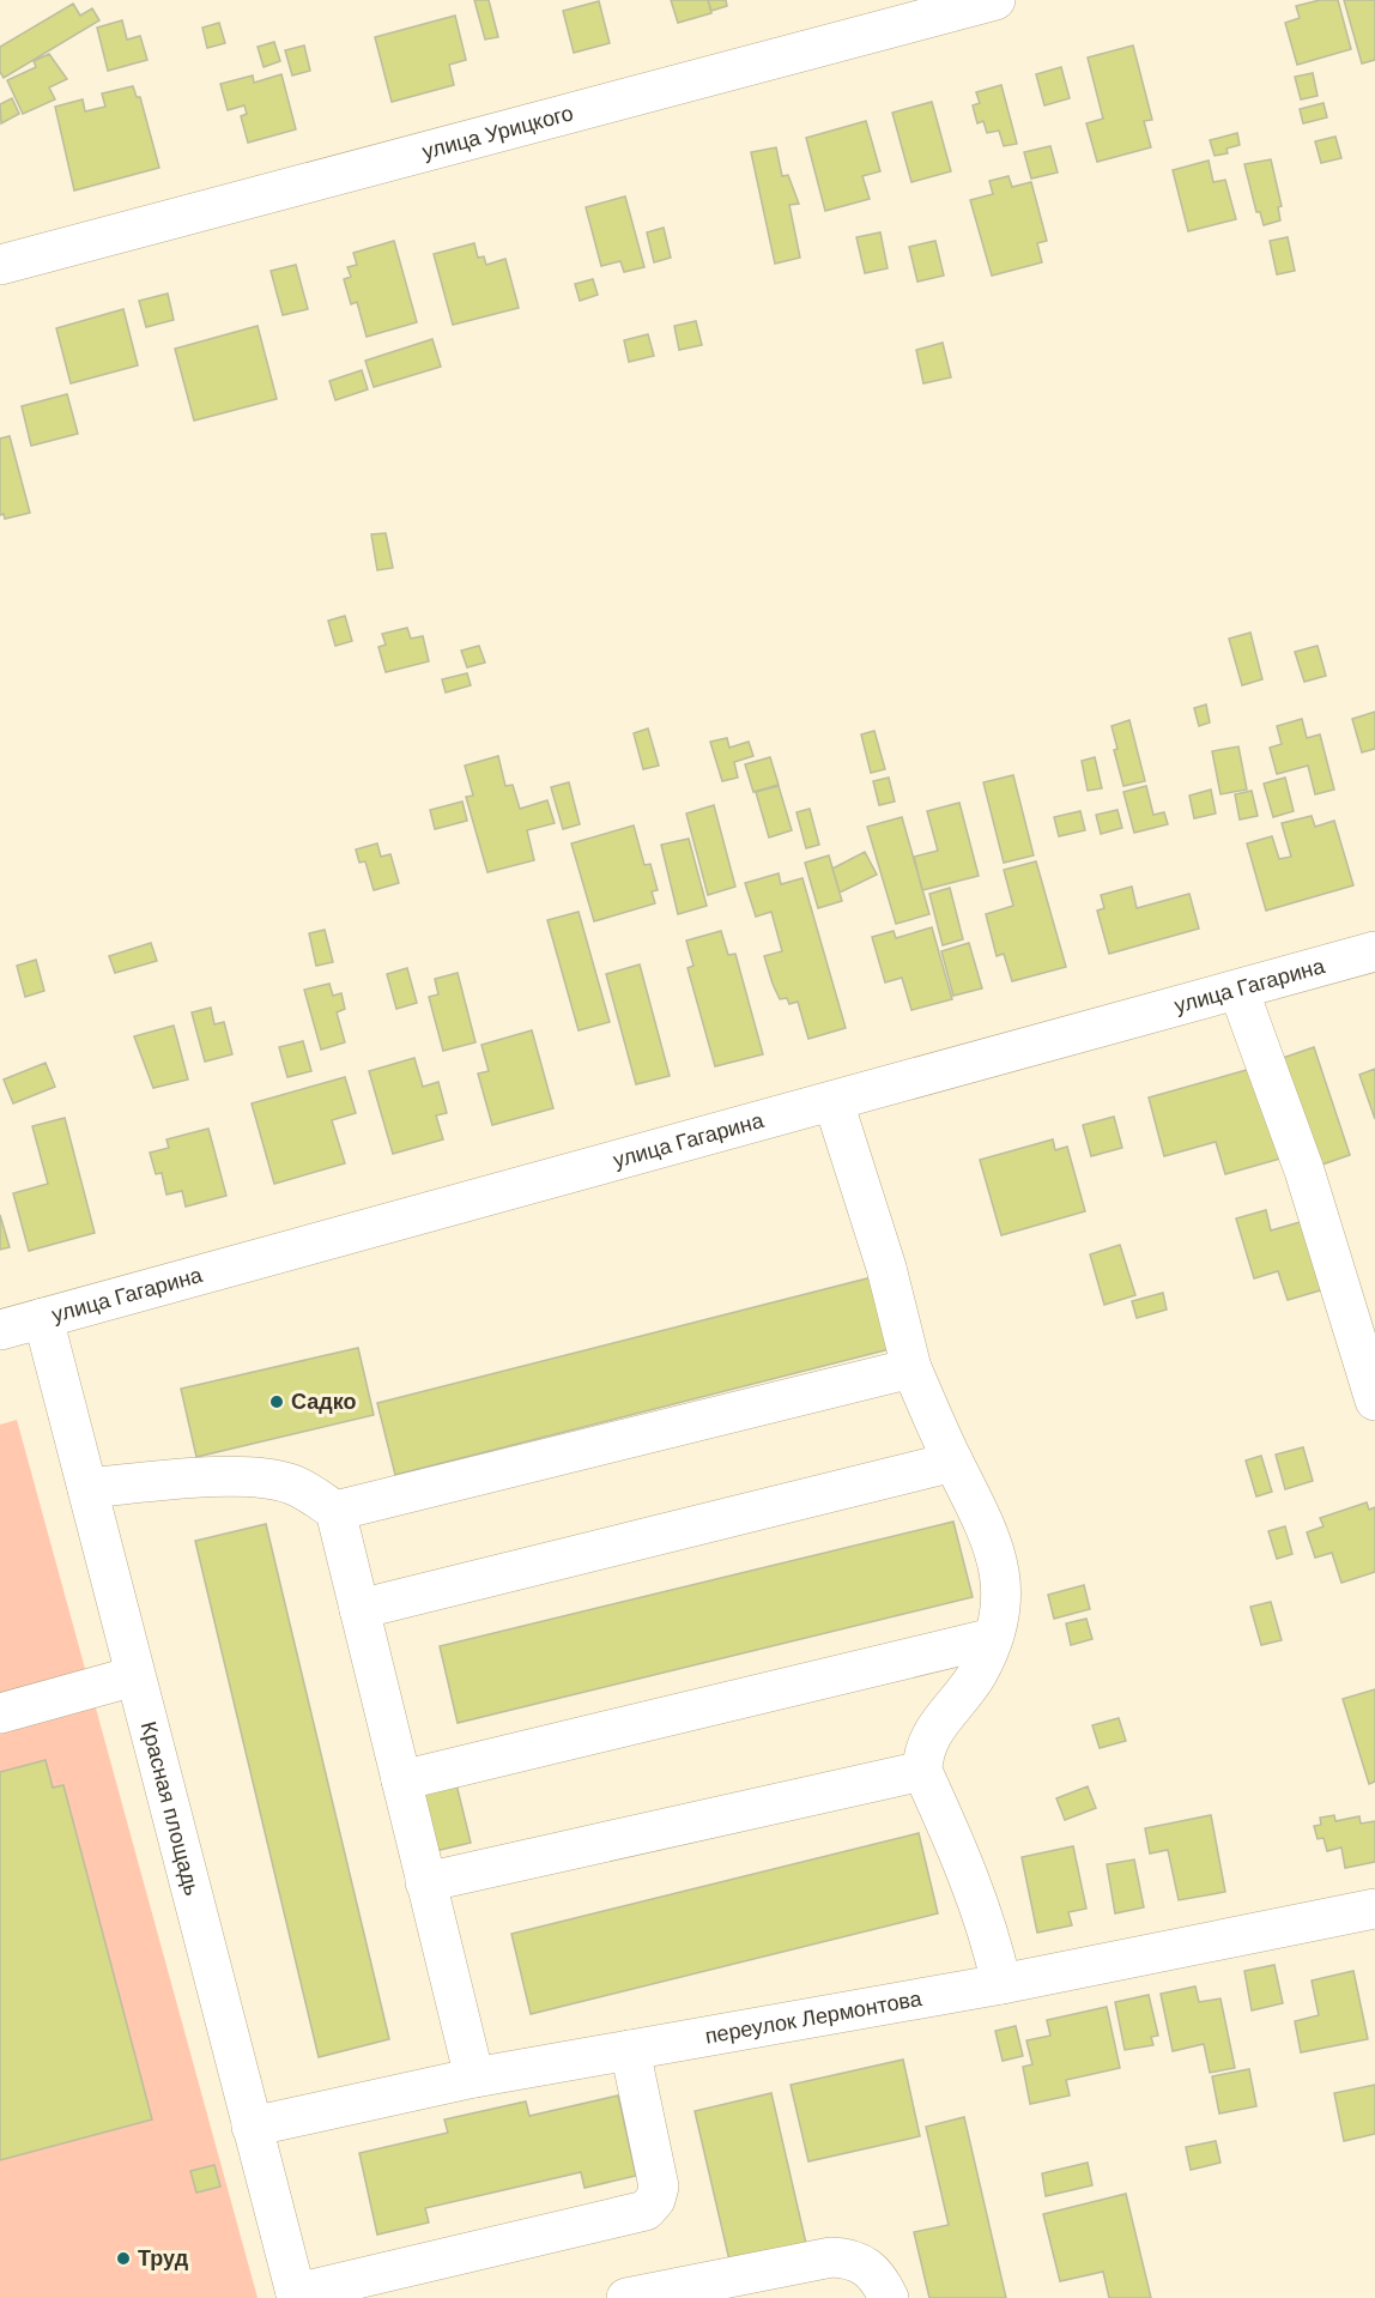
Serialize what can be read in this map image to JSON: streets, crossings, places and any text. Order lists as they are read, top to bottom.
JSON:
{
  "streets": {
    "street": [
      "улица Урицкого",
      "улица Гагарина",
      "Красная площадь",
      "переулок Лермонтова"
    ]
  },
  "crossings": [
    ["улица Гагарина", "Красная площадь"],
    ["Красная площадь", "переулок Лермонтова"]
  ],
  "places": ["Садко", "Труд"]
}
